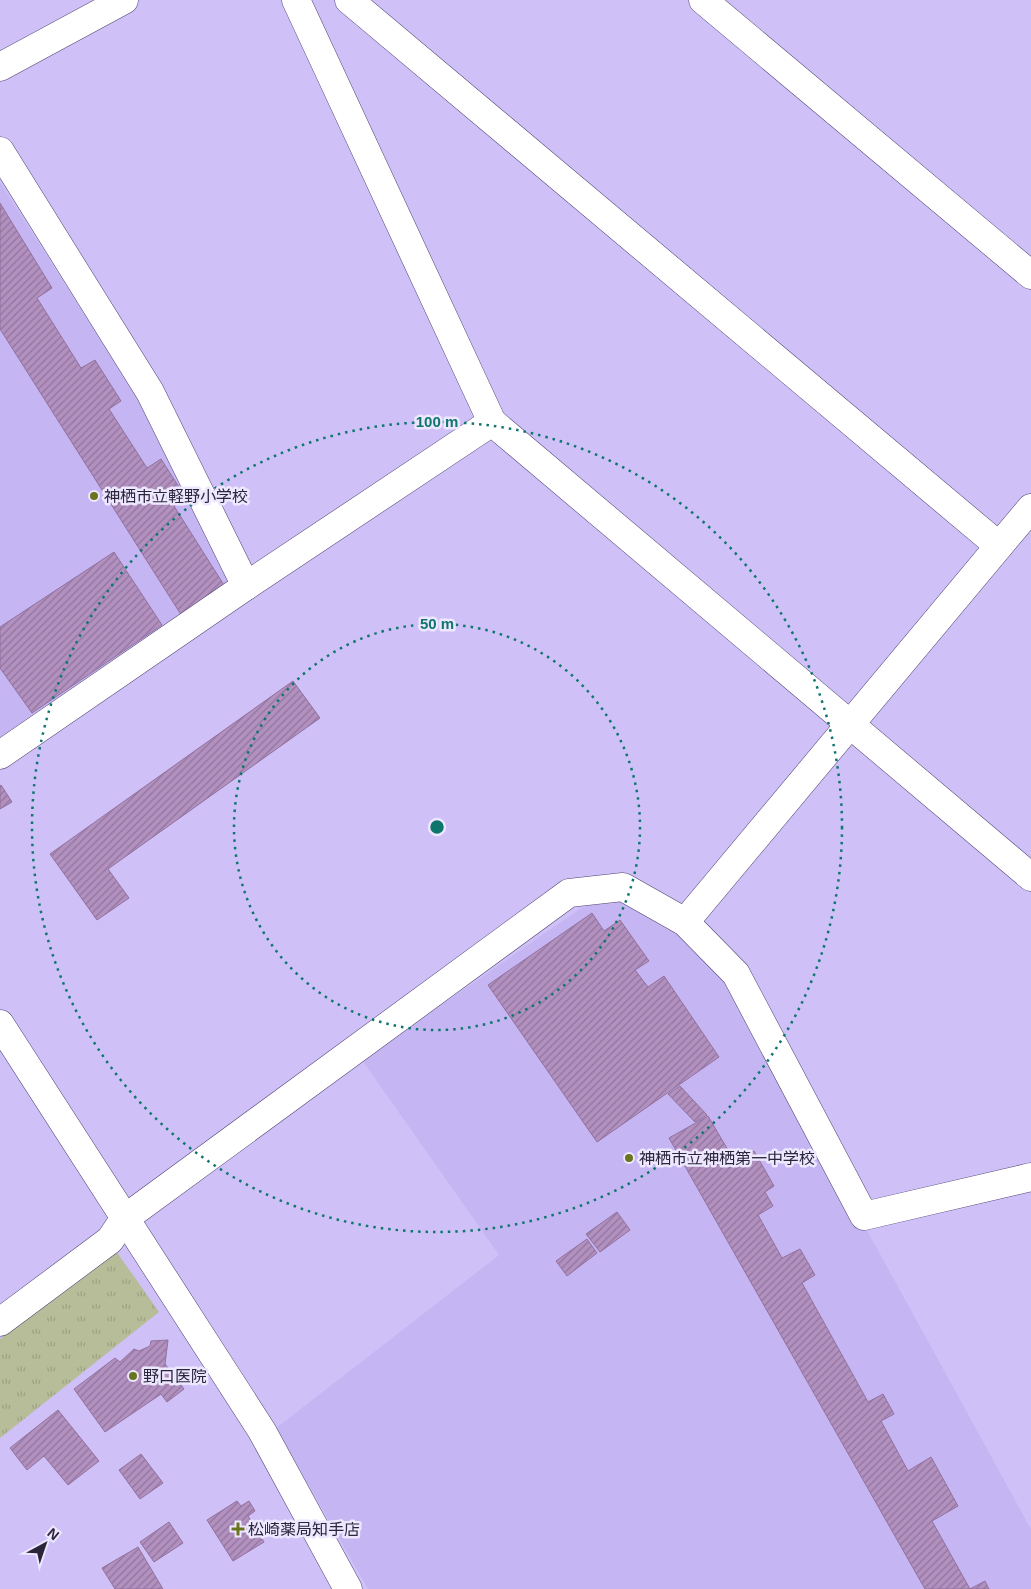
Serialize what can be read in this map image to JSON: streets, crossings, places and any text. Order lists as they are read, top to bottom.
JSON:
{
  "places": {
    "other": ["神栖市立軽野小学校", "神栖市立神栖第一中学校", "野口医院"],
    "health": ["松崎薬局知手店"]
  },
  "north": "top right",
  "rings": ["100 m", "50 m"]
}
